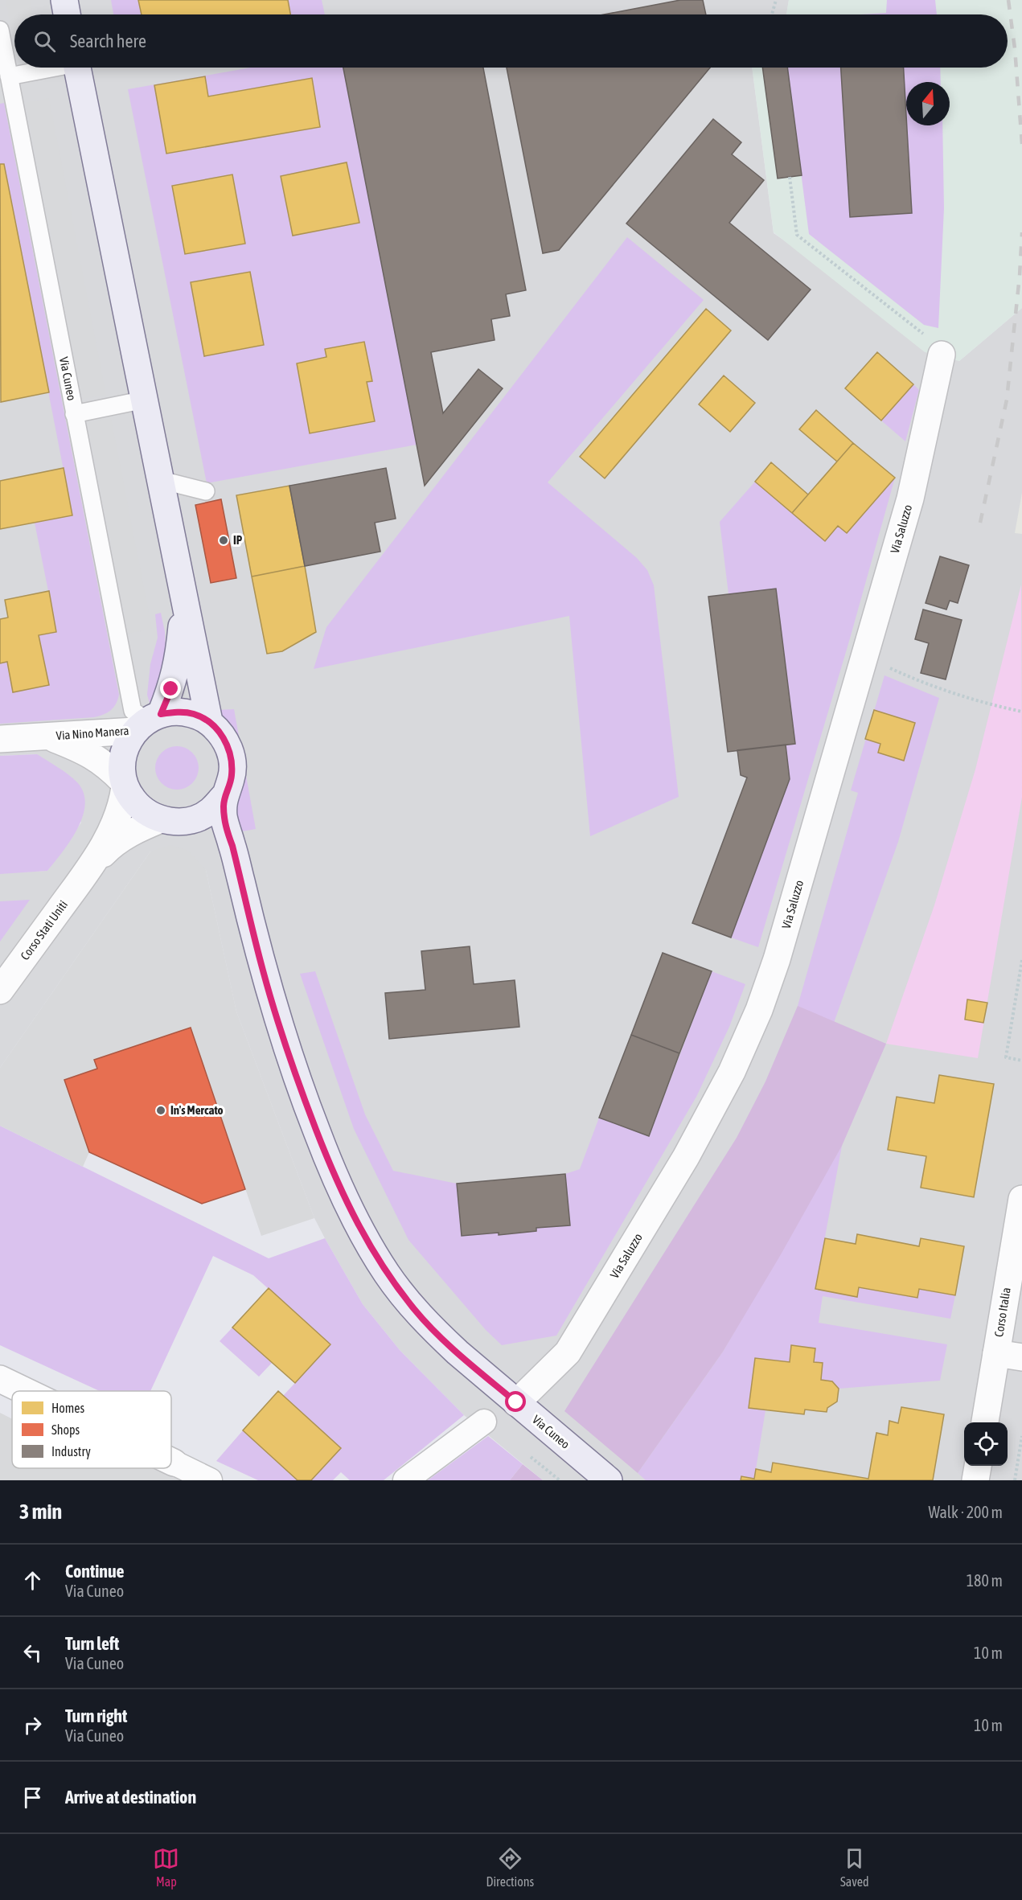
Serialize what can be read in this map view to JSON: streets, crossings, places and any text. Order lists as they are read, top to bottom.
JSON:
{
  "streets": {
    "main road": ["Via Cuneo"],
    "street": [
      "Via Saluzzo",
      "Via Nino Manera",
      "Corso Stati Uniti",
      "Corso Italia"
    ]
  },
  "crossings": [
    ["Via Cuneo", "Via Saluzzo"],
    ["Via Cuneo", "Via Nino Manera"],
    ["Via Cuneo", "Corso Stati Uniti"],
    ["Via Nino Manera", "Corso Stati Uniti"]
  ],
  "places": ["IP", "In's Mercato"],
  "legend": ["Homes", "Shops", "Industry"],
  "north": "top",
  "page": {
    "search": "Search here",
    "heading": ["3 min", "Walk · 200 m"],
    "list": [
      ["Continue", "Via Cuneo", "180 m"],
      ["Turn left", "Via Cuneo", "10 m"],
      ["Turn right", "Via Cuneo", "10 m"],
      "Arrive at destination"
    ],
    "nav": ["Map", "Directions", "Saved"]
  }
}
